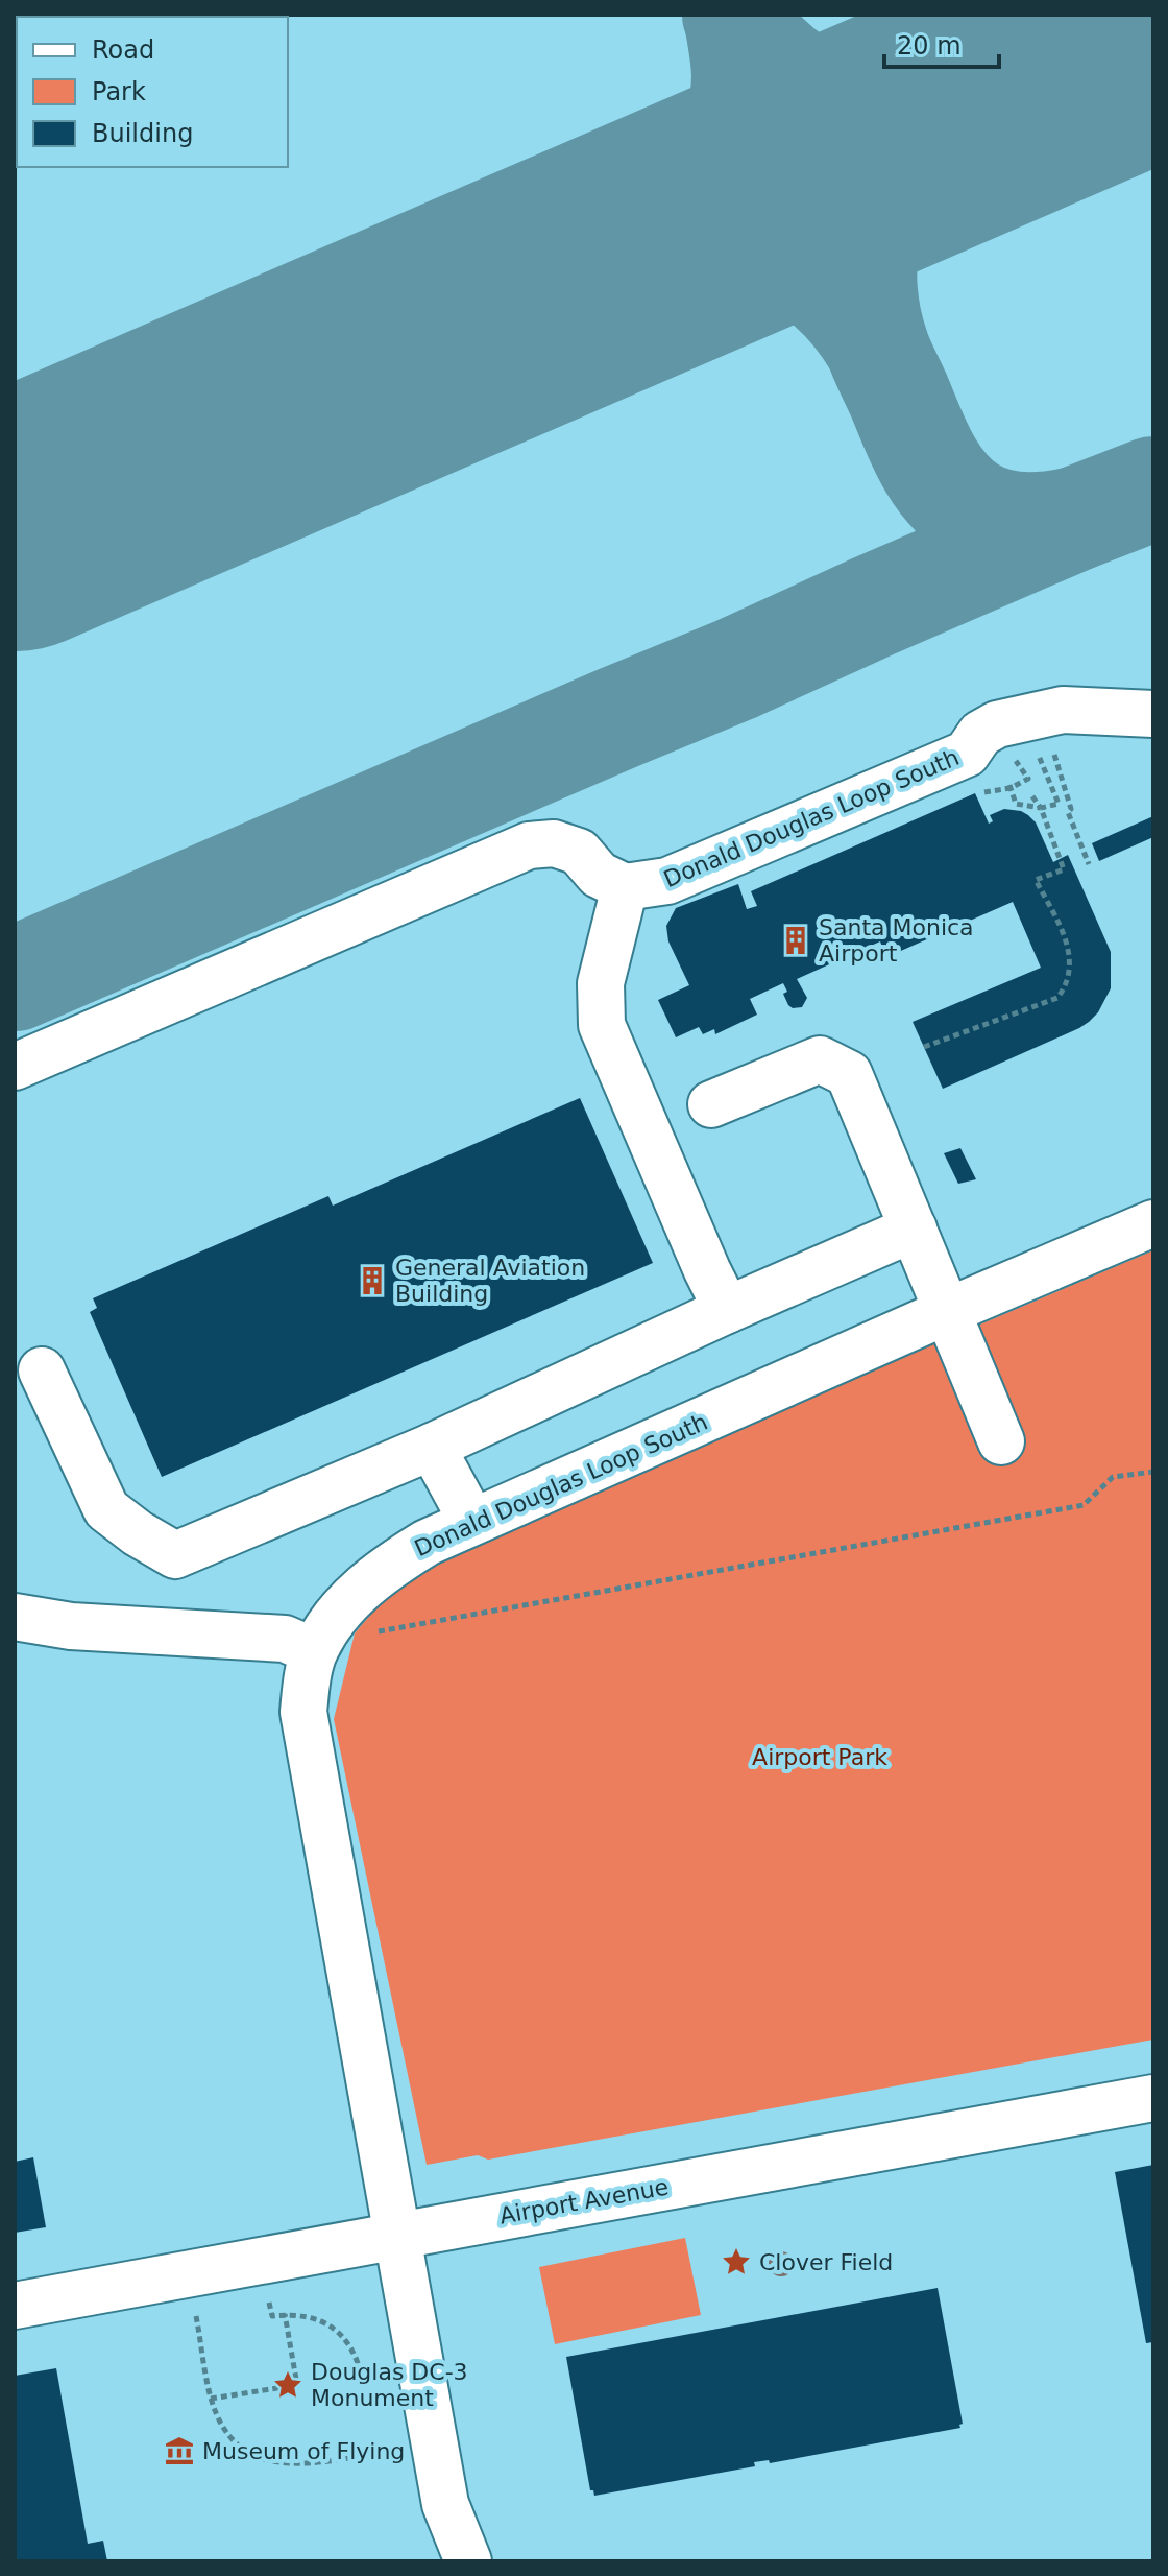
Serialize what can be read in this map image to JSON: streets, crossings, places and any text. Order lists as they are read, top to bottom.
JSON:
{
  "streets": {
    "street": ["Donald Douglas Loop South", "Airport Avenue"]
  },
  "crossings": [
    ["Donald Douglas Loop South", "Airport Avenue"]
  ],
  "parks": ["Airport Park"],
  "places": {
    "building": ["Santa Monica Airport", "General Aviation Building"],
    "place": ["Clover Field", "Douglas DC-3 Monument"],
    "museum": ["Museum of Flying"]
  },
  "legend": ["Road", "Park", "Building"],
  "scale_bar": "20 m"
}
